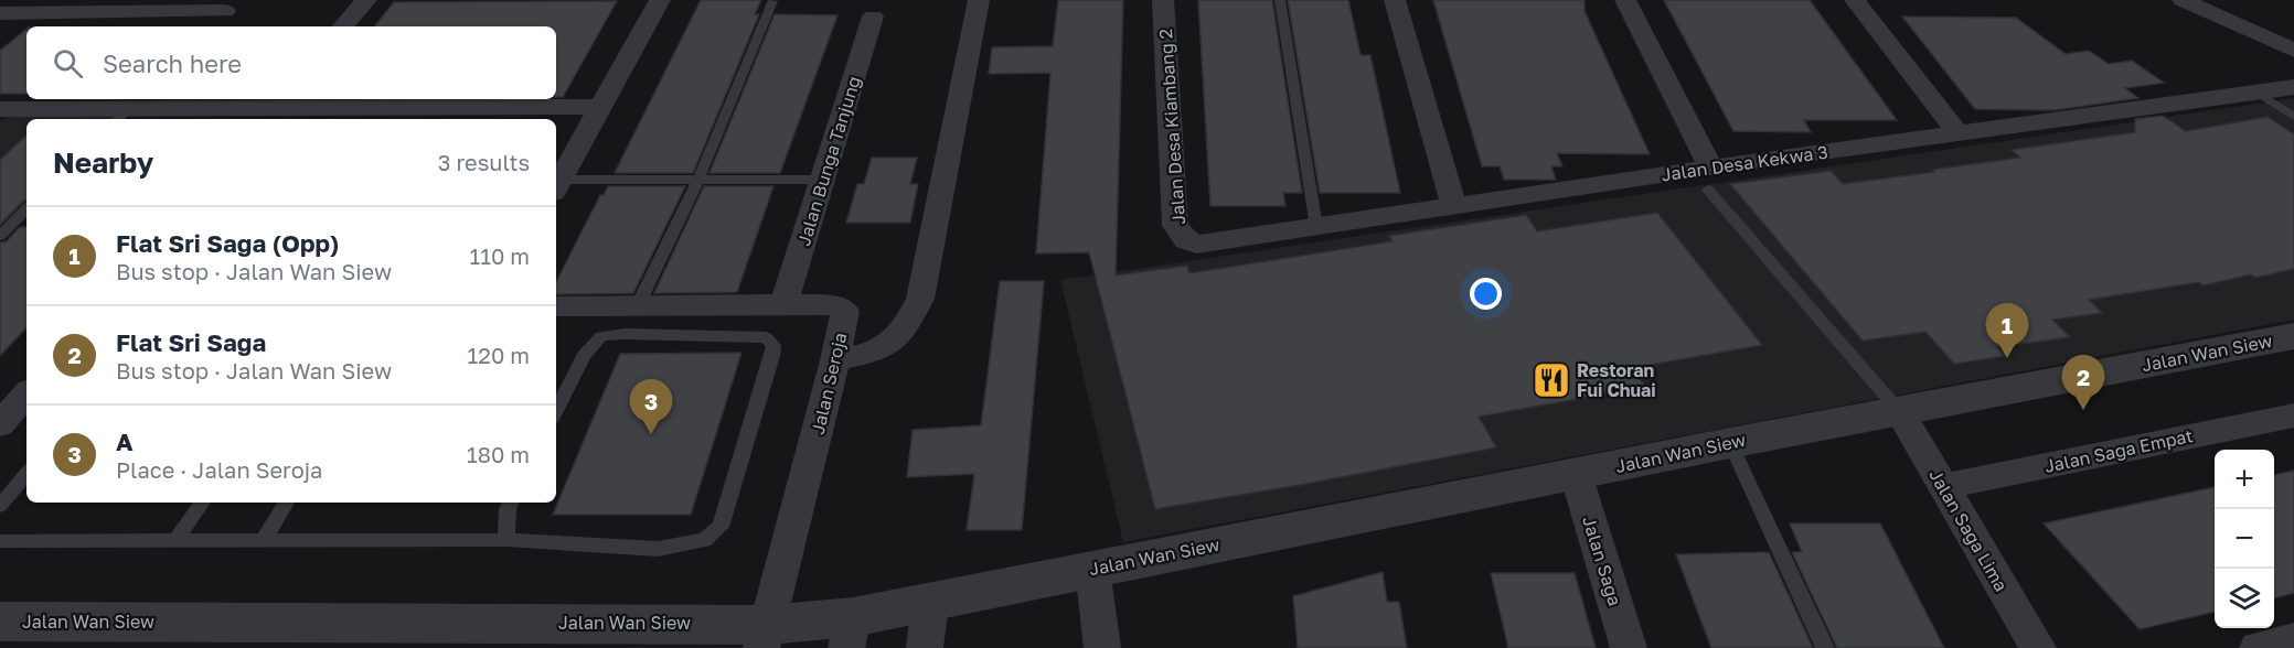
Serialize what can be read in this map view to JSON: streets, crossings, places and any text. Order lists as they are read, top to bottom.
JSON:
{
  "streets": {
    "street": [
      "Jalan Desa Kiambang 2",
      "Jalan Bunga Tanjung",
      "Jalan Desa Kekwa 3",
      "Jalan Wan Siew",
      "Jalan Seroja",
      "Jalan Saga Empat",
      "Jalan Saga Lima",
      "Jalan Saga"
    ]
  },
  "crossings": [
    ["Jalan Desa Kiambang 2", "Jalan Desa Kekwa 3"],
    ["Jalan Bunga Tanjung", "Jalan Seroja"],
    ["Jalan Wan Siew", "Jalan Seroja"],
    ["Jalan Wan Siew", "Jalan Saga Lima"],
    ["Jalan Wan Siew", "Jalan Saga"],
    ["Jalan Saga Empat", "Jalan Saga Lima"]
  ],
  "places": {
    "restaurant": ["Restoran Fui Chuai"]
  },
  "page": {
    "search": "Search here",
    "heading": ["Nearby", "3 results"],
    "list": [
      {
        "mark": "1",
        "name": "Flat Sri Saga (Opp)",
        "note": "Bus stop · Jalan Wan Siew",
        "value": "110 m"
      },
      {
        "mark": "2",
        "name": "Flat Sri Saga",
        "note": "Bus stop · Jalan Wan Siew",
        "value": "120 m"
      },
      {
        "mark": "3",
        "name": "A",
        "note": "Place · Jalan Seroja",
        "value": "180 m"
      }
    ],
    "pins": ["1", "2", "3"],
    "map_buttons": ["+", "−"]
  }
}
